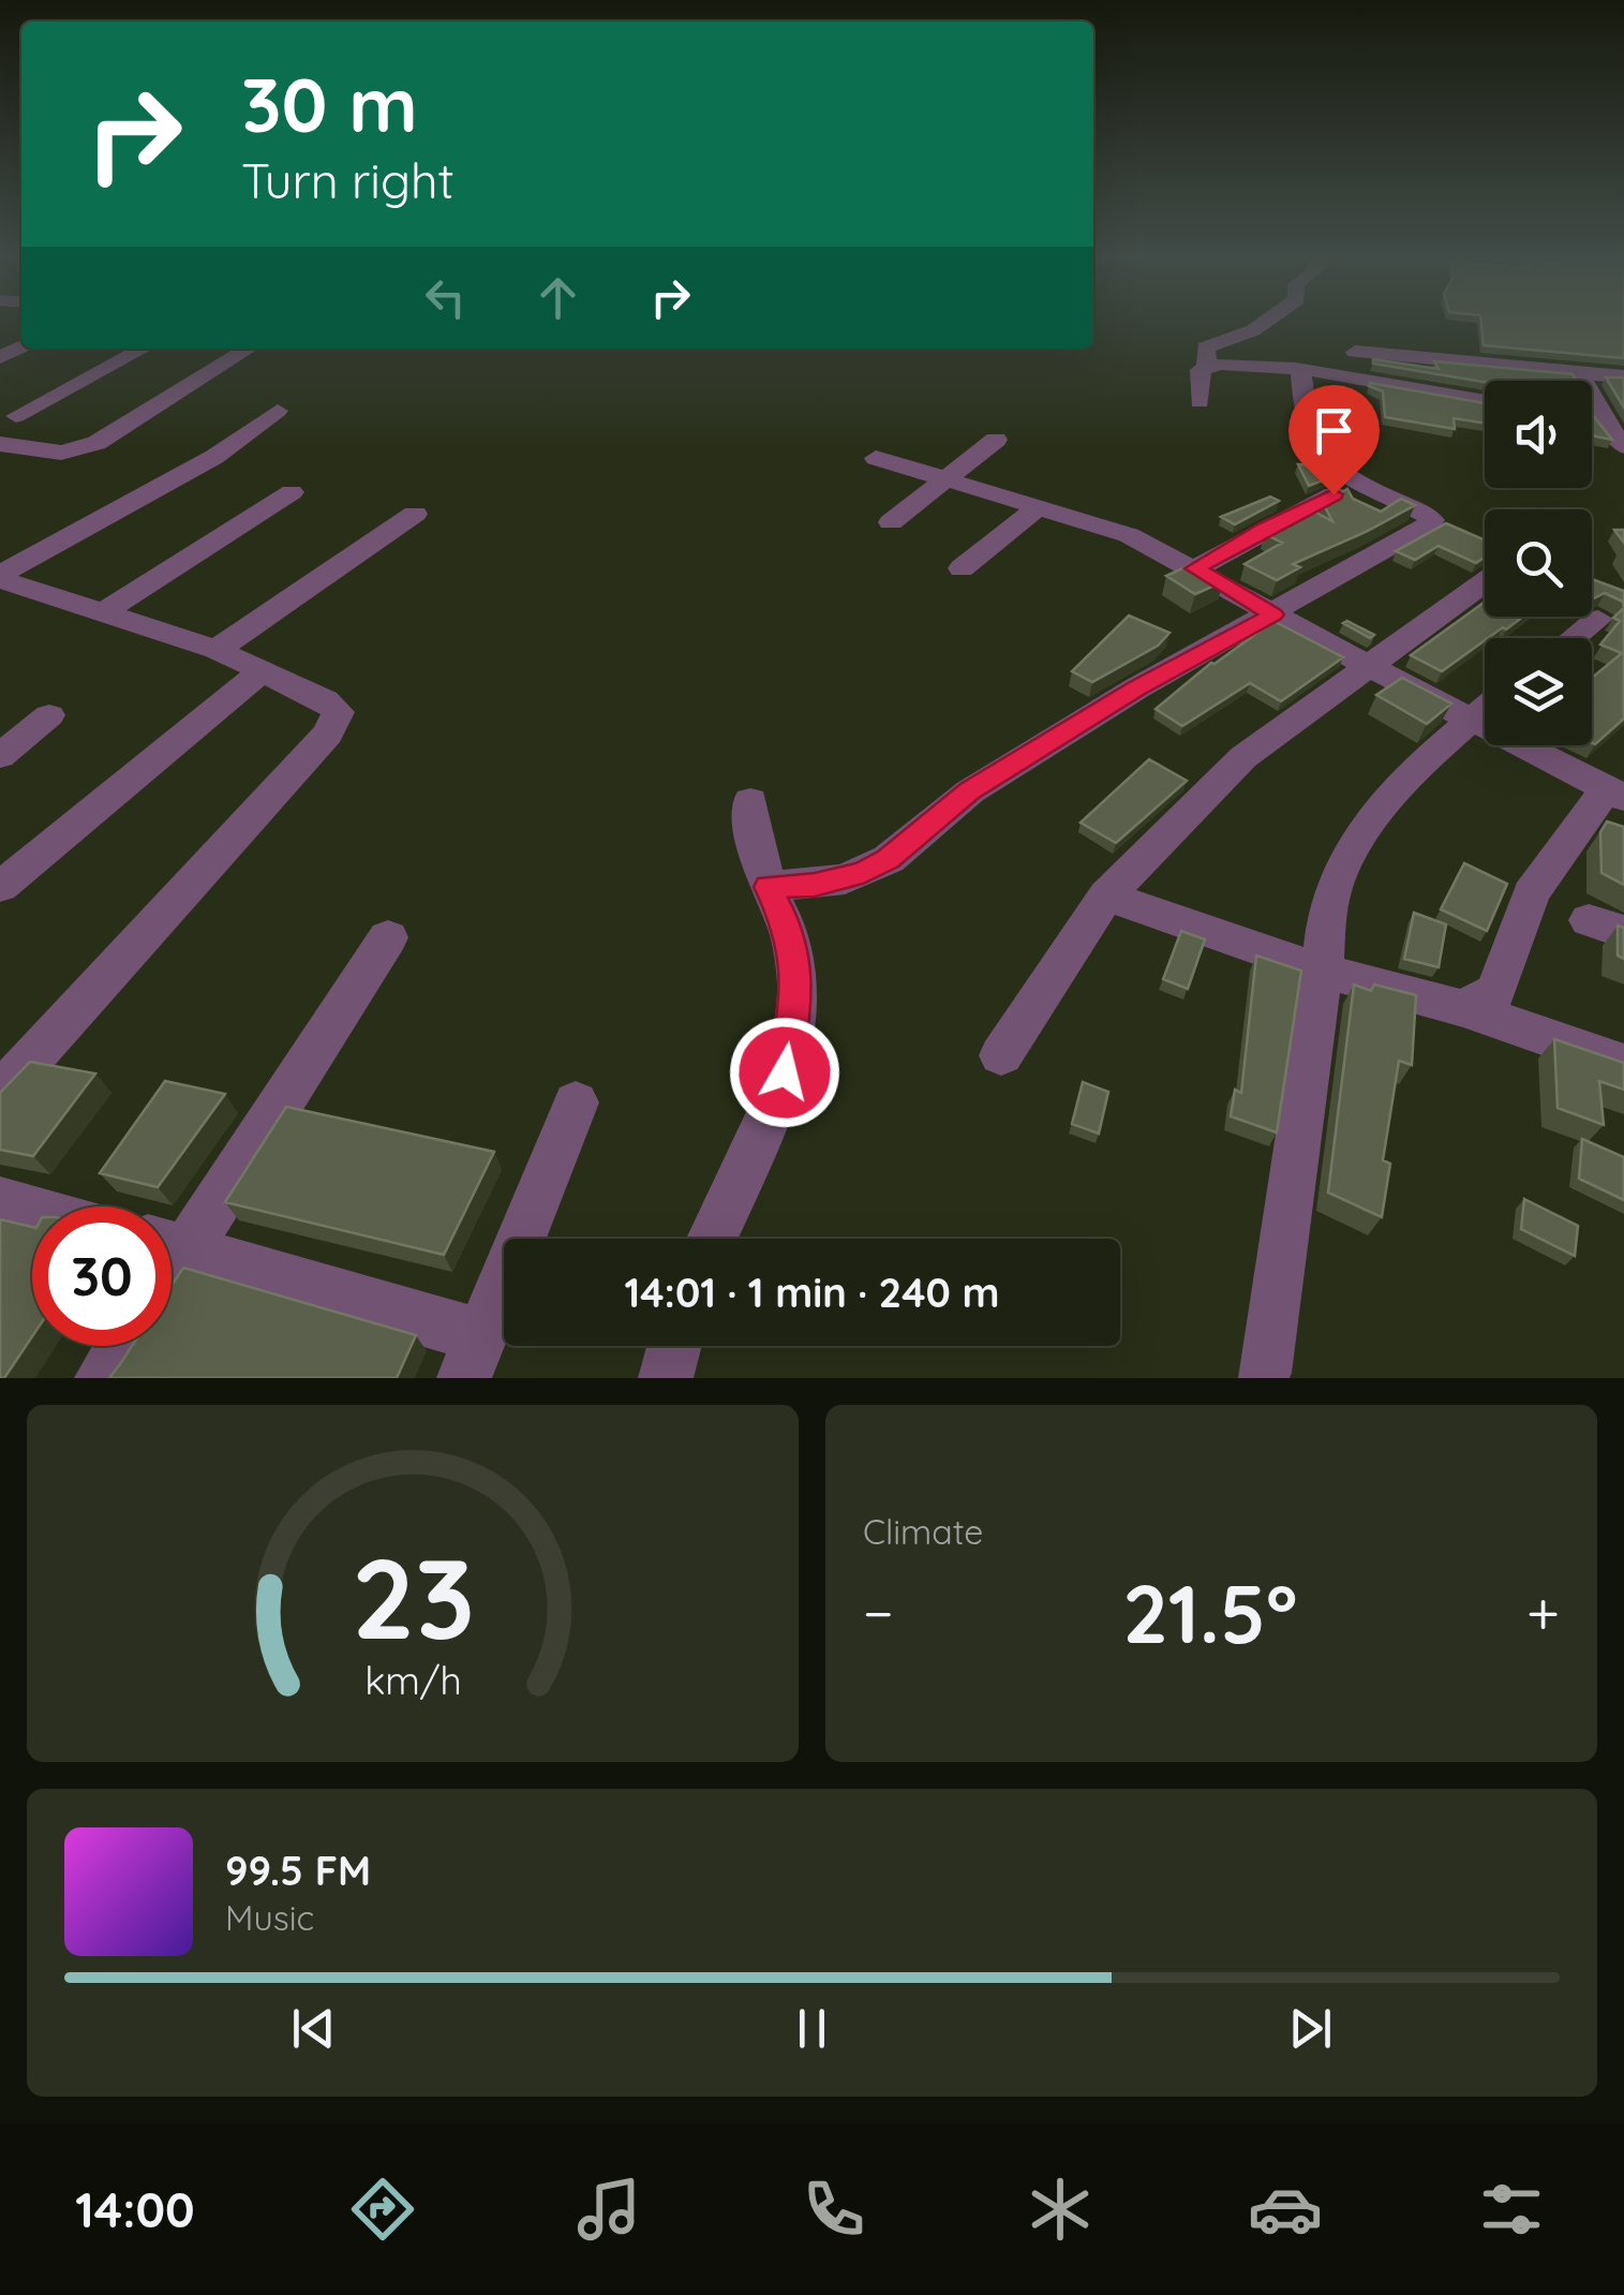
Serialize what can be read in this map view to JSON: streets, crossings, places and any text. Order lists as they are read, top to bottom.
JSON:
{
  "page": {
    "turn": ["30 m", "Turn right"],
    "limit": "30",
    "trip": "14:01 · 1 min · 240 m",
    "tile": "Climate",
    "heat": ["−", "21.5°", "+"],
    "song": ["99.5 FM", "Music"],
    "tabs": "14:00",
    "gauge": ["23", "km/h"]
  }
}
